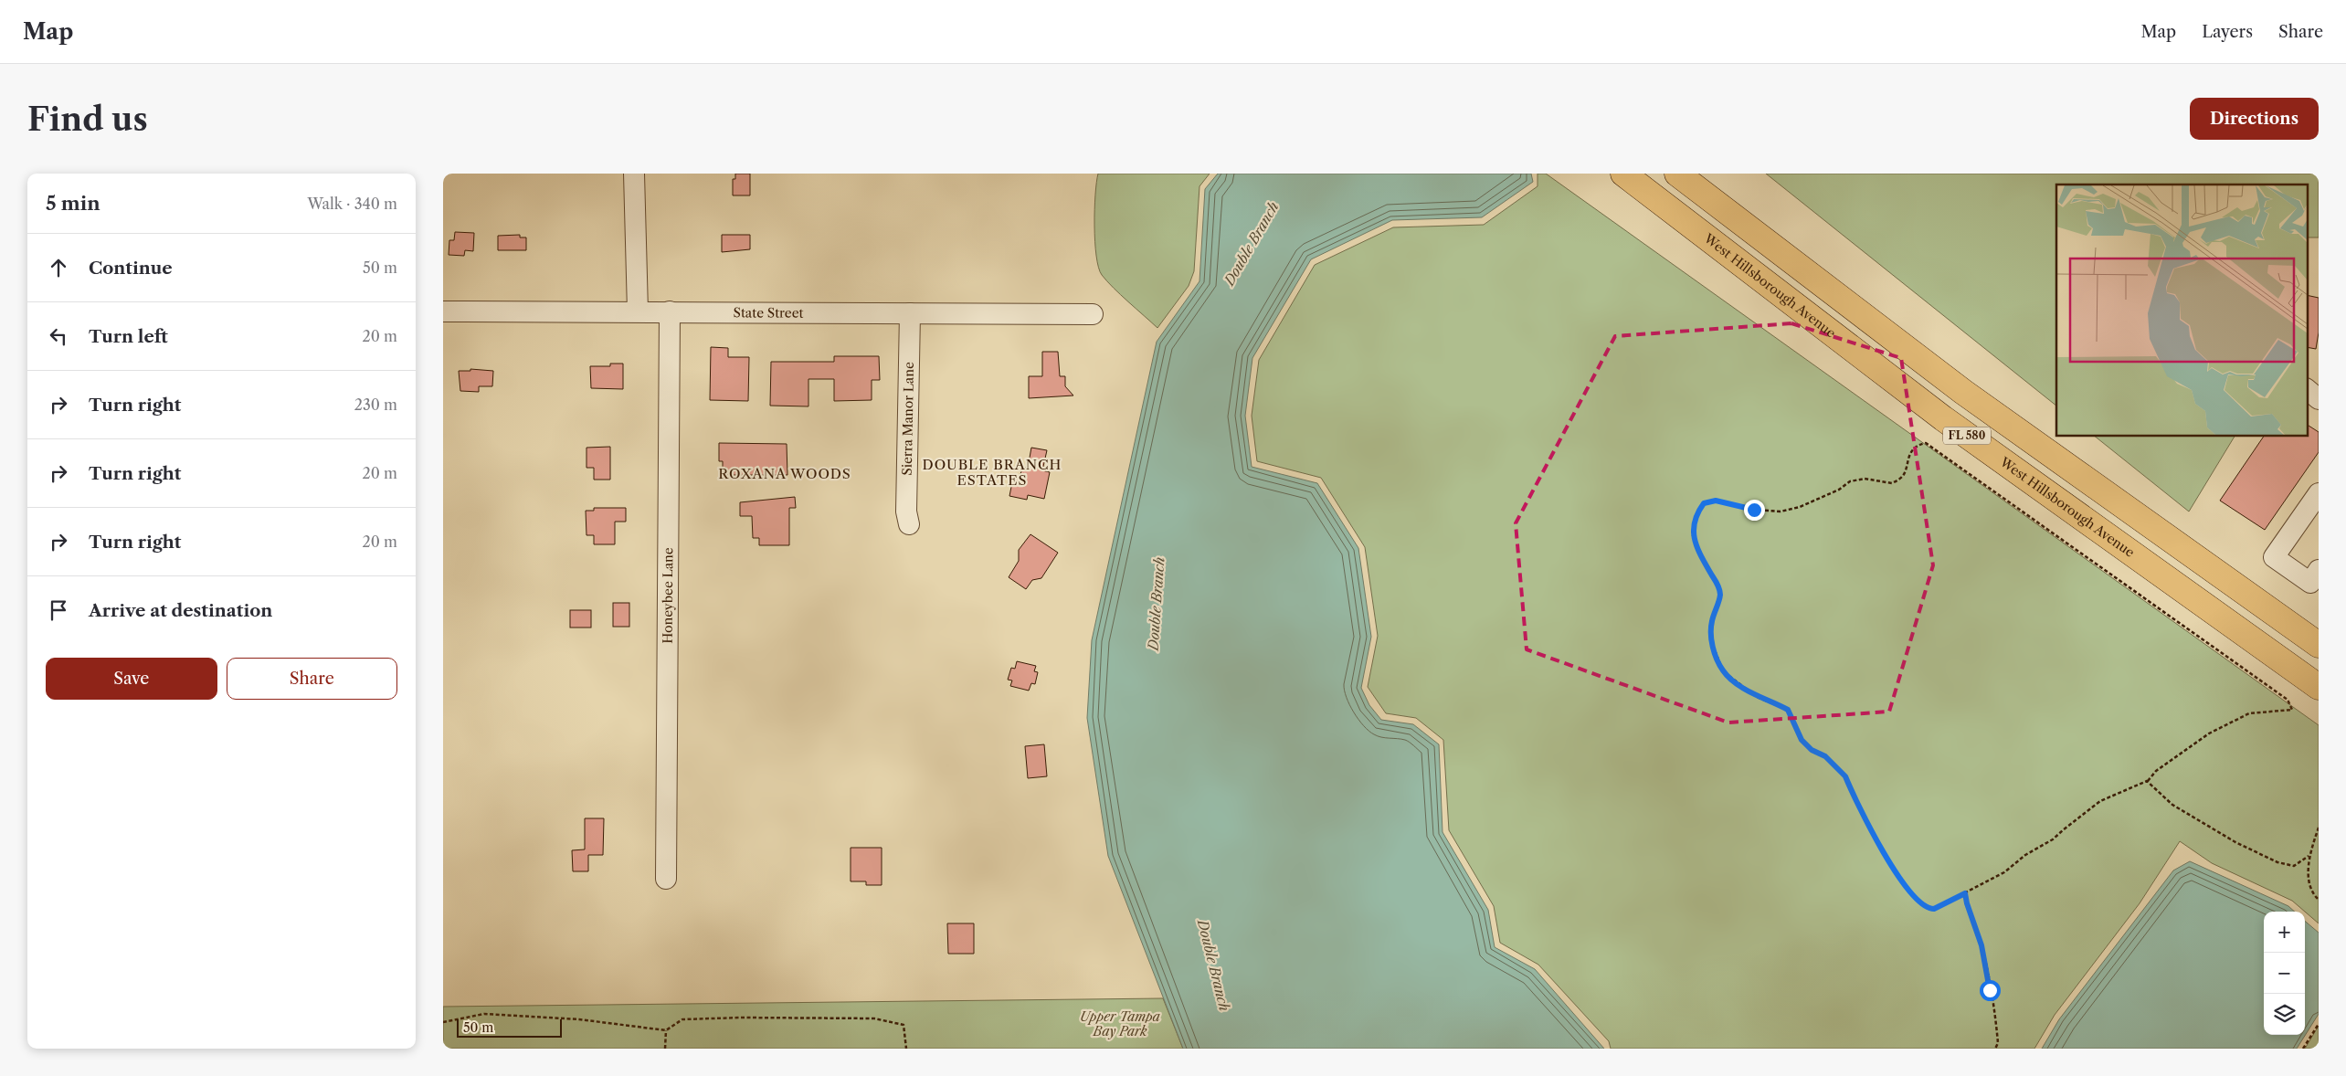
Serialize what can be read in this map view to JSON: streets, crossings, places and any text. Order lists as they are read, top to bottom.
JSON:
{
  "streets": {
    "main road": ["West Hillsborough Avenue", "FL 580"],
    "street": ["State Street", "Sierra Manor Lane", "Honeybee Lane"]
  },
  "crossings": [
    ["State Street", "Sierra Manor Lane"],
    ["State Street", "Honeybee Lane"]
  ],
  "districts": ["DOUBLE BRANCH ESTATES", "ROXANA WOODS"],
  "water": ["Double Branch"],
  "parks": ["Upper Tampa Bay Park"],
  "scale_bar": "50 m",
  "page": {
    "header": "Map",
    "nav": ["Map", "Layers", "Share"],
    "buttons": [
      "Directions",
      ["Save", "Share"]
    ],
    "title": "Find us",
    "heading": ["5 min", "Walk · 340 m"],
    "list": [
      ["Continue", "50 m"],
      ["Turn left", "20 m"],
      ["Turn right", "230 m"],
      ["Turn right", "20 m"],
      ["Turn right", "20 m"],
      "Arrive at destination"
    ],
    "map_buttons": ["+", "−"],
    "scale": "50 m"
  }
}
